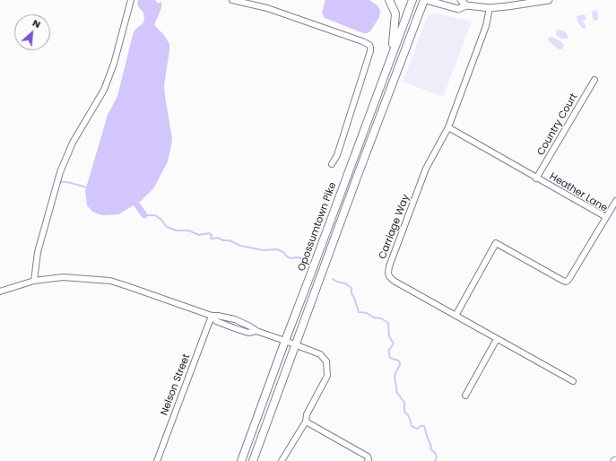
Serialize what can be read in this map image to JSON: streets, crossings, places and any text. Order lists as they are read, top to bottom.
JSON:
{
  "streets": {
    "main road": ["Opossumtown Pike"],
    "street": [
      "Country Court",
      "Heather Lane",
      "Carriage Way",
      "Nelson Street"
    ]
  },
  "crossings": [
    ["Country Court", "Heather Lane"],
    ["Heather Lane", "Carriage Way"]
  ],
  "north": "top right"
}
